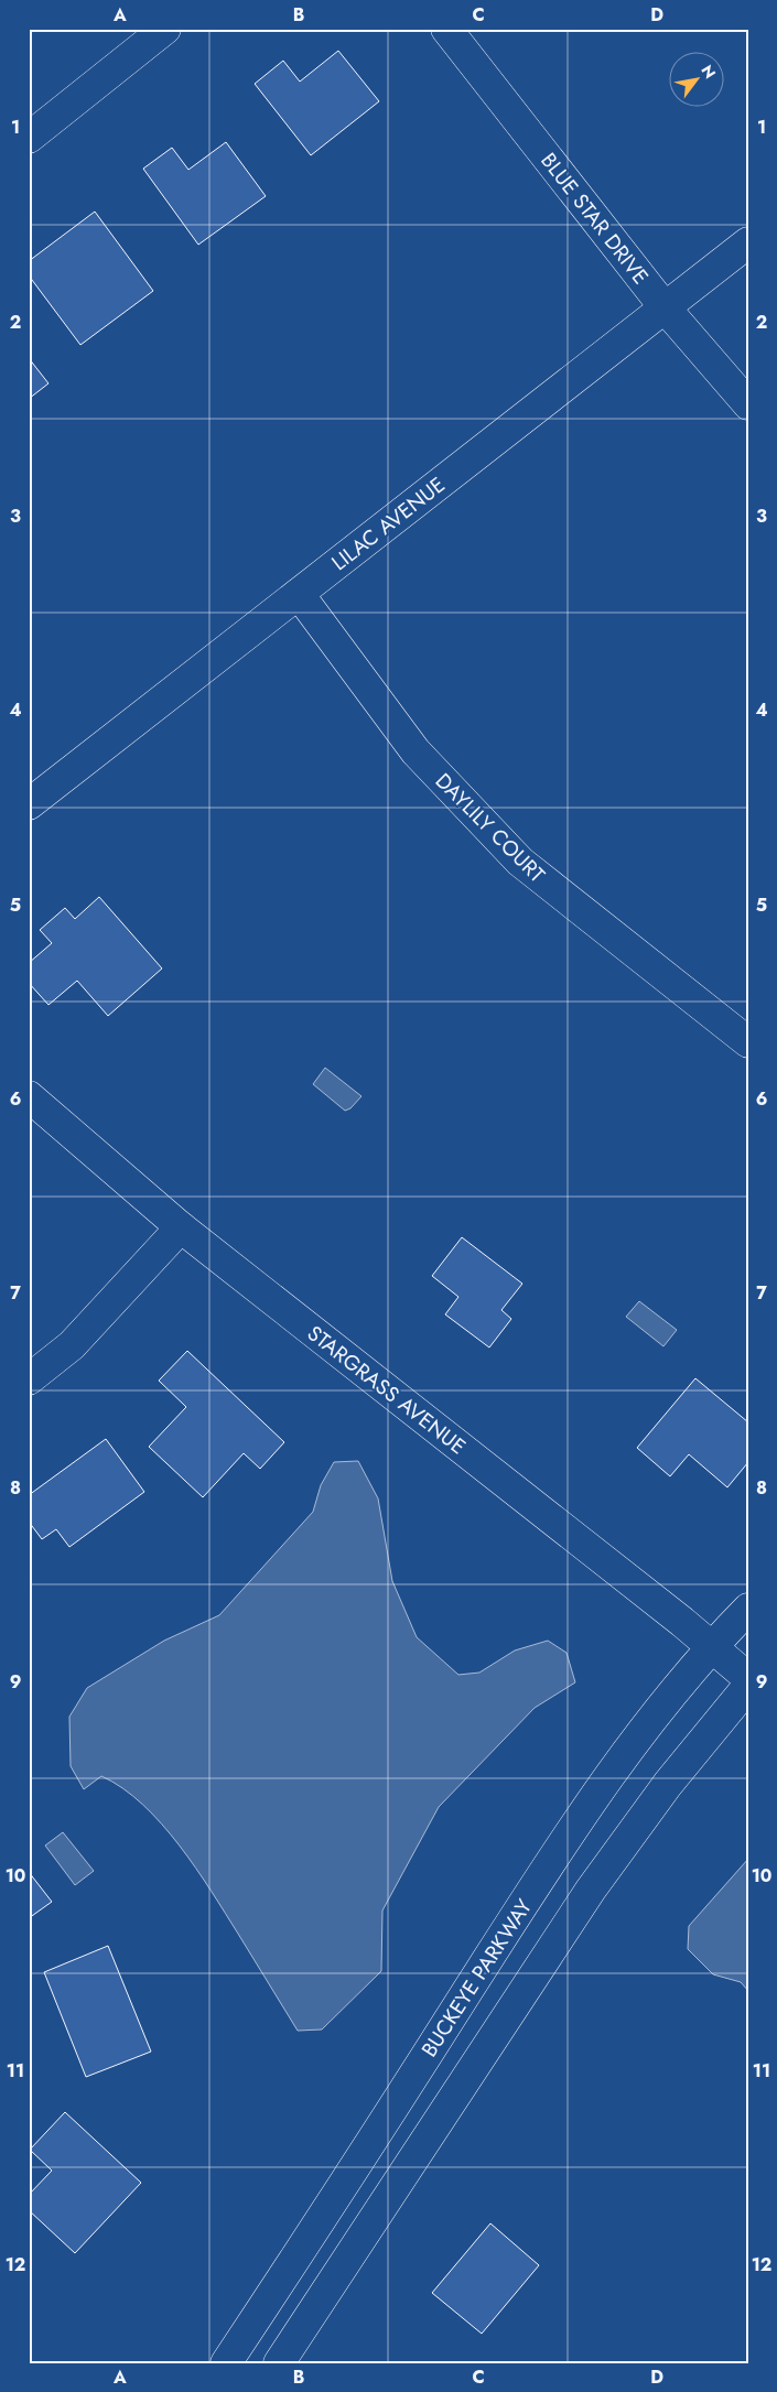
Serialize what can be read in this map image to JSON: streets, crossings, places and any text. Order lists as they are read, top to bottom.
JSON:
{
  "streets": {
    "street": [
      "BLUE STAR DRIVE",
      "LILAC AVENUE",
      "DAYLILY COURT",
      "STARGRASS AVENUE",
      "BUCKEYE PARKWAY"
    ]
  },
  "crossings": [
    ["BLUE STAR DRIVE", "LILAC AVENUE"],
    ["LILAC AVENUE", "DAYLILY COURT"],
    ["STARGRASS AVENUE", "BUCKEYE PARKWAY"]
  ],
  "north": "top right",
  "grid": {
    "columns": [
      "A",
      "B",
      "C",
      "D"
    ],
    "rows": [
      "1",
      "2",
      "3",
      "4",
      "5",
      "6",
      "7",
      "8",
      "9",
      "10",
      "11",
      "12"
    ]
  }
}
